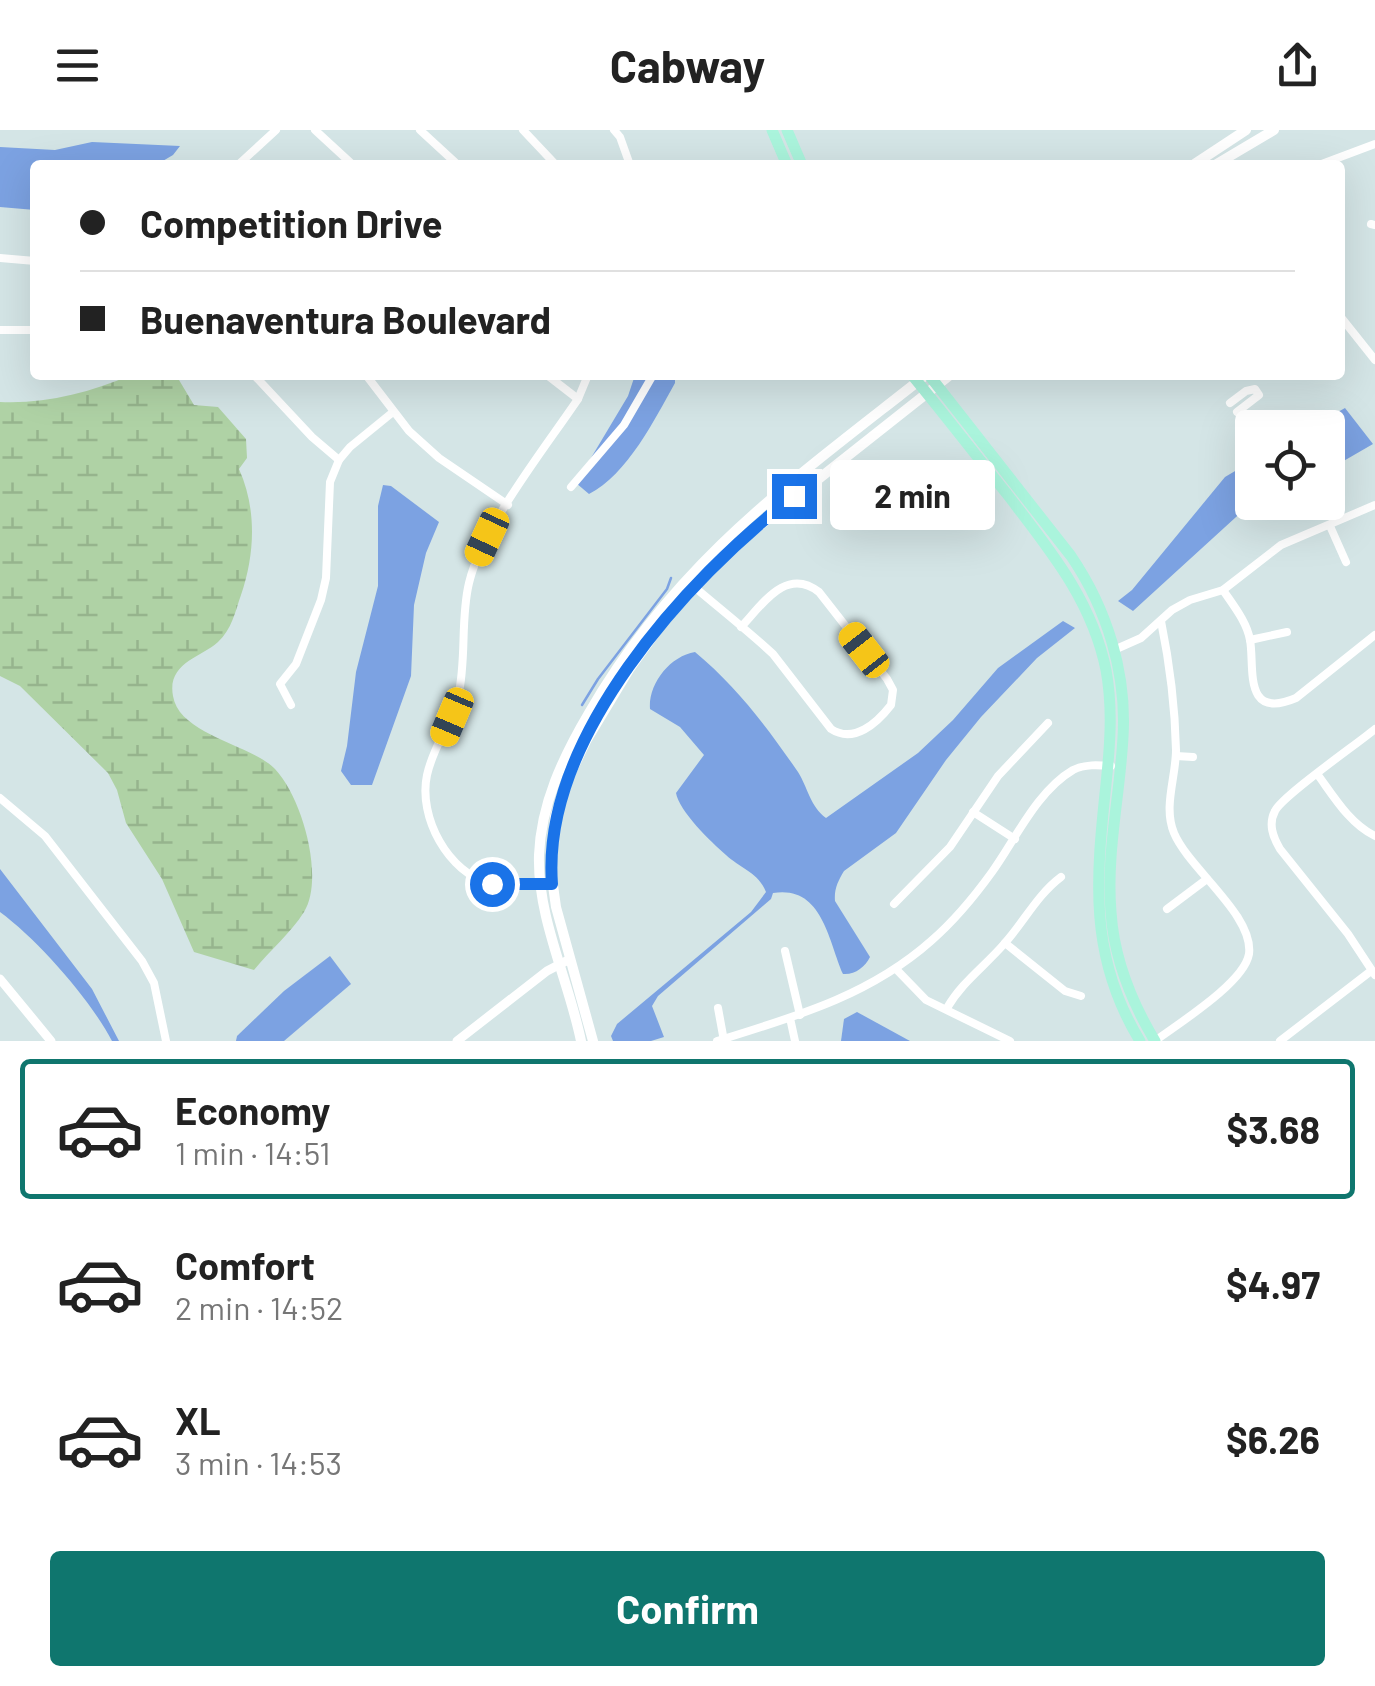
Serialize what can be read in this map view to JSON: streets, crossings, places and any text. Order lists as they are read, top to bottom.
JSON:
{
  "page": {
    "header": "Cabway",
    "banner": ["Competition Drive", "Buenaventura Boulevard"],
    "bubble": "2 min",
    "list": [
      {
        "name": "Economy",
        "note": "1 min · 14:51",
        "value": "$3.68"
      },
      {
        "name": "Comfort",
        "note": "2 min · 14:52",
        "value": "$4.97"
      },
      {
        "name": "XL",
        "note": "3 min · 14:53",
        "value": "$6.26"
      }
    ],
    "buttons": "Confirm"
  }
}
